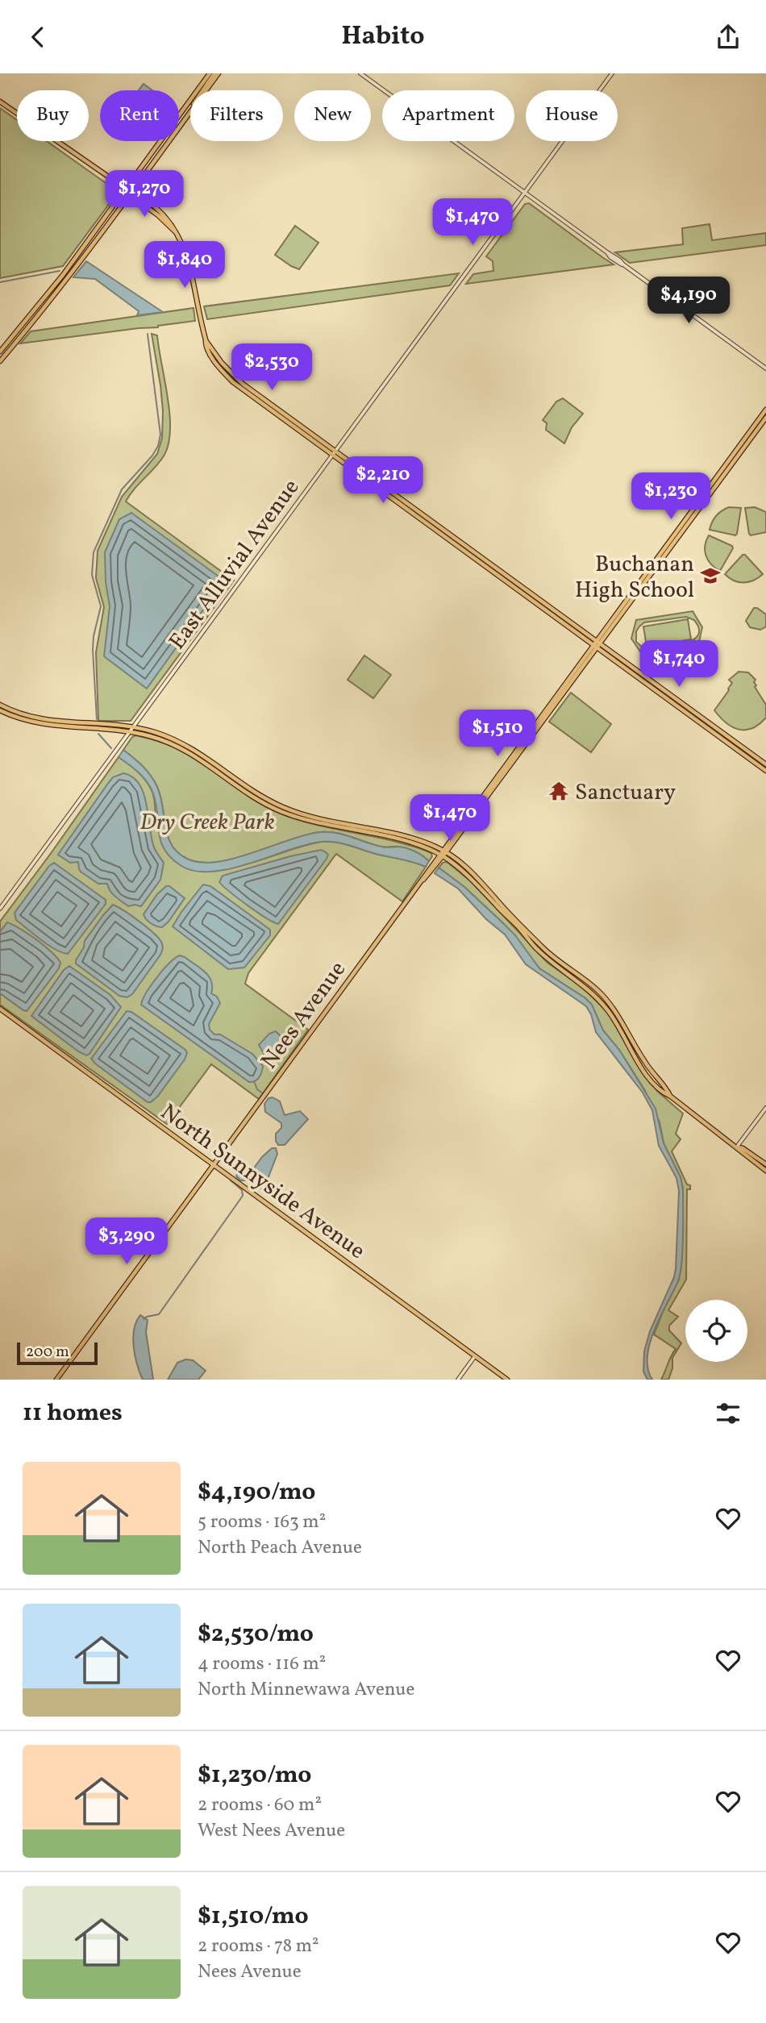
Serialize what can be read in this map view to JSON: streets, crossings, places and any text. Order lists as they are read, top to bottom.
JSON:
{
  "streets": {
    "main road": ["Nees Avenue", "North Sunnyside Avenue"],
    "street": ["East Alluvial Avenue"]
  },
  "crossings": [
    ["Nees Avenue", "North Sunnyside Avenue"]
  ],
  "parks": ["Dry Creek Park"],
  "places": {
    "school or university": ["Buchanan High School"],
    "temple": ["Sanctuary"]
  },
  "scale_bar": "200 m",
  "page": {
    "header": "Habito",
    "chip": [
      "Buy",
      "Rent",
      "Filters",
      "New",
      "Apartment",
      "House"
    ],
    "price": [
      "$1,270",
      "$1,470",
      "$1,840",
      "$4,190",
      "$2,530",
      "$2,210",
      "$1,230",
      "$1,740",
      "$1,510",
      "$1,470",
      "$3,290"
    ],
    "scale": "200 m",
    "heading": "11 homes",
    "list": [
      {
        "name": "$4,190/mo",
        "note": "5 rooms · 163 m² · North Peach Avenue"
      },
      {
        "name": "$2,530/mo",
        "note": "4 rooms · 116 m² · North Minnewawa Avenue"
      },
      {
        "name": "$1,230/mo",
        "note": "2 rooms · 60 m² · West Nees Avenue"
      },
      {
        "name": "$1,510/mo",
        "note": "2 rooms · 78 m² · Nees Avenue"
      }
    ]
  }
}
